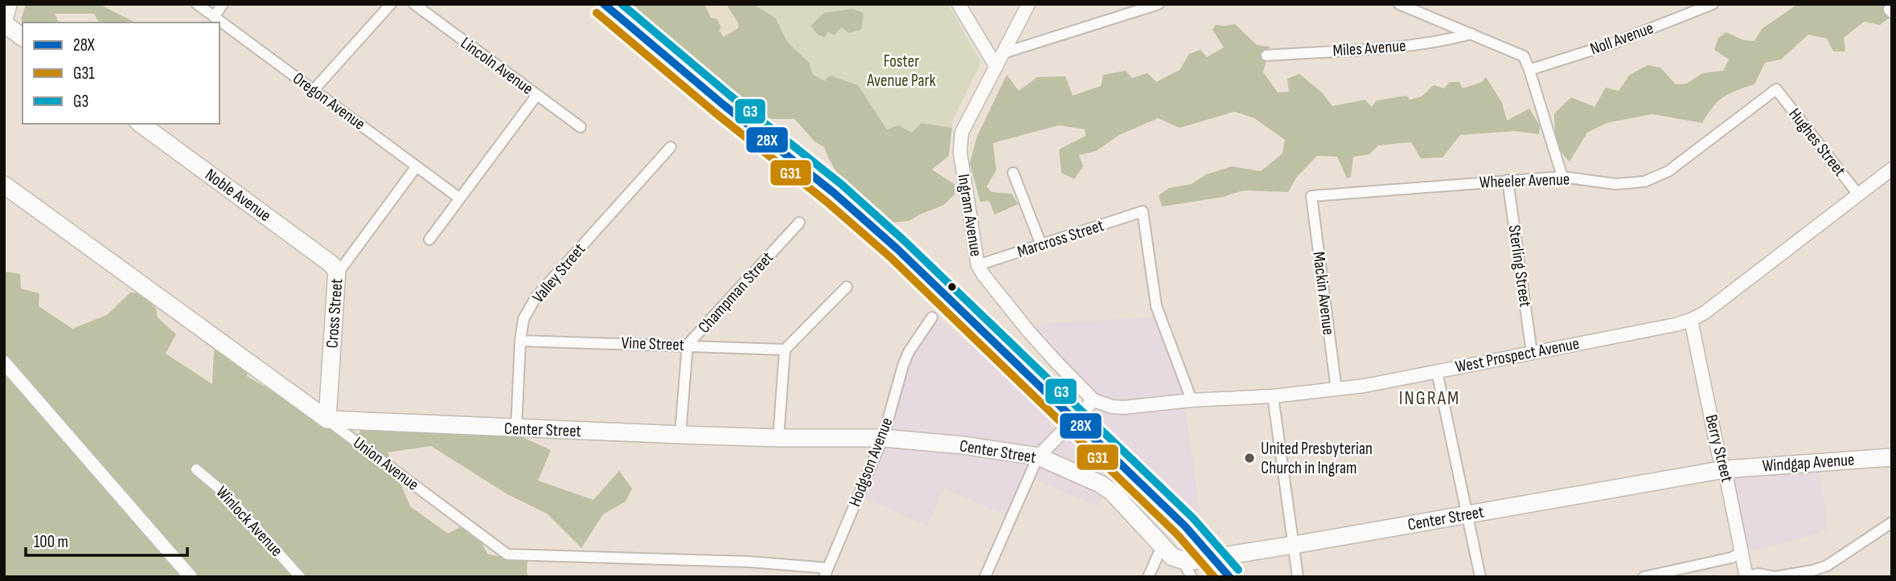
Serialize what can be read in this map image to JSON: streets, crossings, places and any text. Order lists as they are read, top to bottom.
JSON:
{
  "streets": {
    "main road": [
      "Noble Avenue",
      "Cross Street",
      "Center Street",
      "Windgap Avenue",
      "Union Avenue"
    ],
    "street": [
      "Noll Avenue",
      "Miles Avenue",
      "Lincoln Avenue",
      "Oregon Avenue",
      "Hughes Street",
      "Wheeler Avenue",
      "Ingram Avenue",
      "Marcross Street",
      "Sterling Street",
      "Valley Street",
      "Champman Street",
      "Mackin Avenue",
      "Vine Street",
      "West Prospect Avenue",
      "Berry Street",
      "Hodgson Avenue",
      "Winlock Avenue"
    ]
  },
  "crossings": [
    ["Oregon Avenue", "Cross Street"],
    ["Hughes Street", "Wheeler Avenue"],
    ["Hughes Street", "West Prospect Avenue"],
    ["Wheeler Avenue", "Sterling Street"],
    ["Wheeler Avenue", "Mackin Avenue"],
    ["Noble Avenue", "Cross Street"],
    ["Ingram Avenue", "Marcross Street"],
    ["Ingram Avenue", "West Prospect Avenue"],
    ["Marcross Street", "West Prospect Avenue"],
    ["Sterling Street", "West Prospect Avenue"],
    ["Valley Street", "Vine Street"],
    ["Valley Street", "Center Street"],
    ["Champman Street", "Vine Street"],
    ["Champman Street", "Center Street"],
    ["Mackin Avenue", "West Prospect Avenue"],
    ["Cross Street", "Center Street"],
    ["Cross Street", "Union Avenue"],
    ["West Prospect Avenue", "Berry Street"],
    ["Center Street", "Berry Street"],
    ["Center Street", "Hodgson Avenue"],
    ["Center Street", "Windgap Avenue"],
    ["Center Street", "Union Avenue"],
    ["Berry Street", "Windgap Avenue"],
    ["Hodgson Avenue", "Union Avenue"]
  ],
  "districts": ["INGRAM"],
  "parks": ["Foster Avenue Park"],
  "places": ["United Presbyterian Church in Ingram"],
  "lines": ["transit line 28X", "transit line G3", "transit line G31"],
  "legend": ["28X", "G31", "G3"],
  "scale_bar": "100 m"
}
